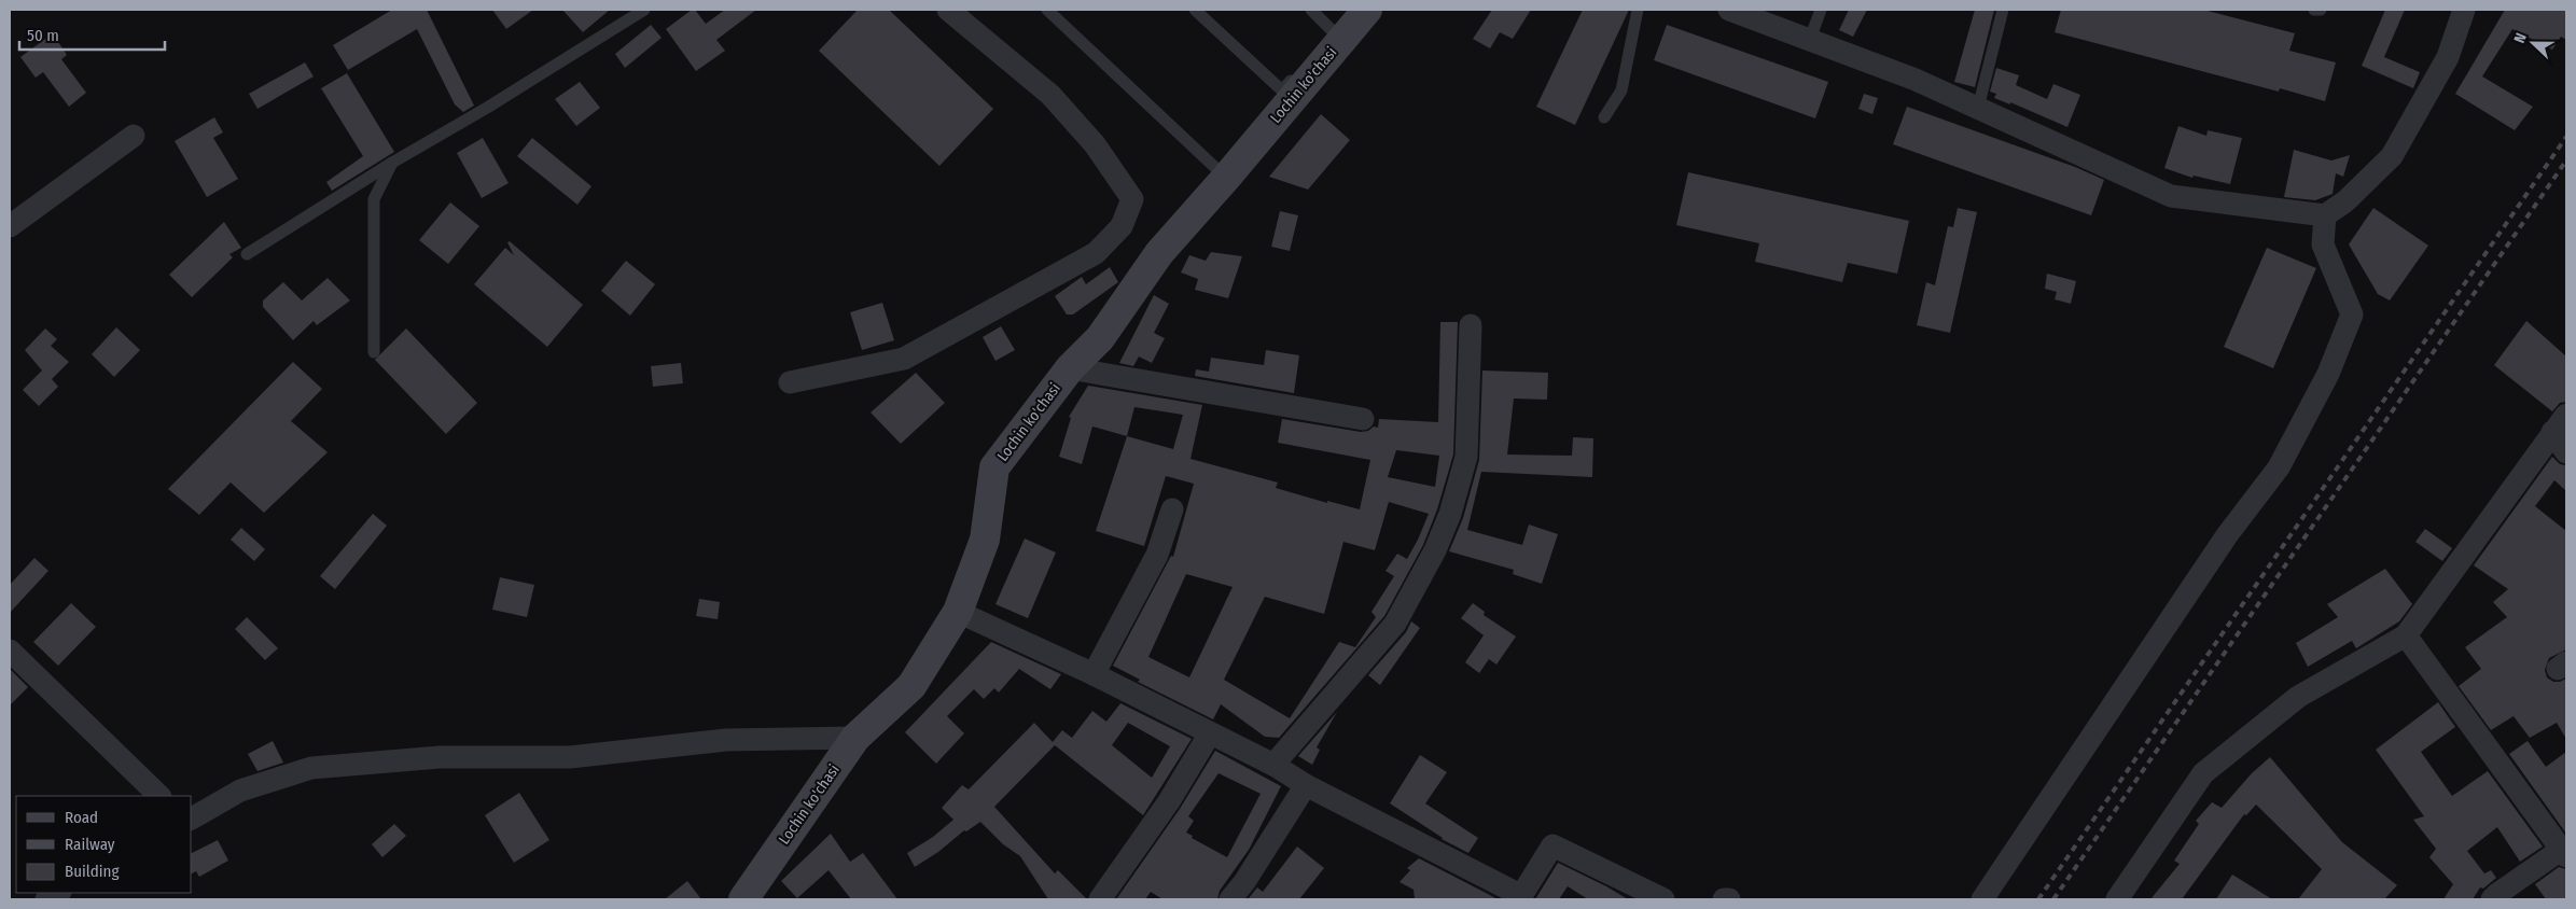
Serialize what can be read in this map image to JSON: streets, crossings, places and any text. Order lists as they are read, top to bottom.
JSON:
{
  "streets": {
    "street": ["Lochin ko'chasi"]
  },
  "legend": ["Road", "Railway", "Building"],
  "scale_bar": "50 m",
  "north": "left"
}
